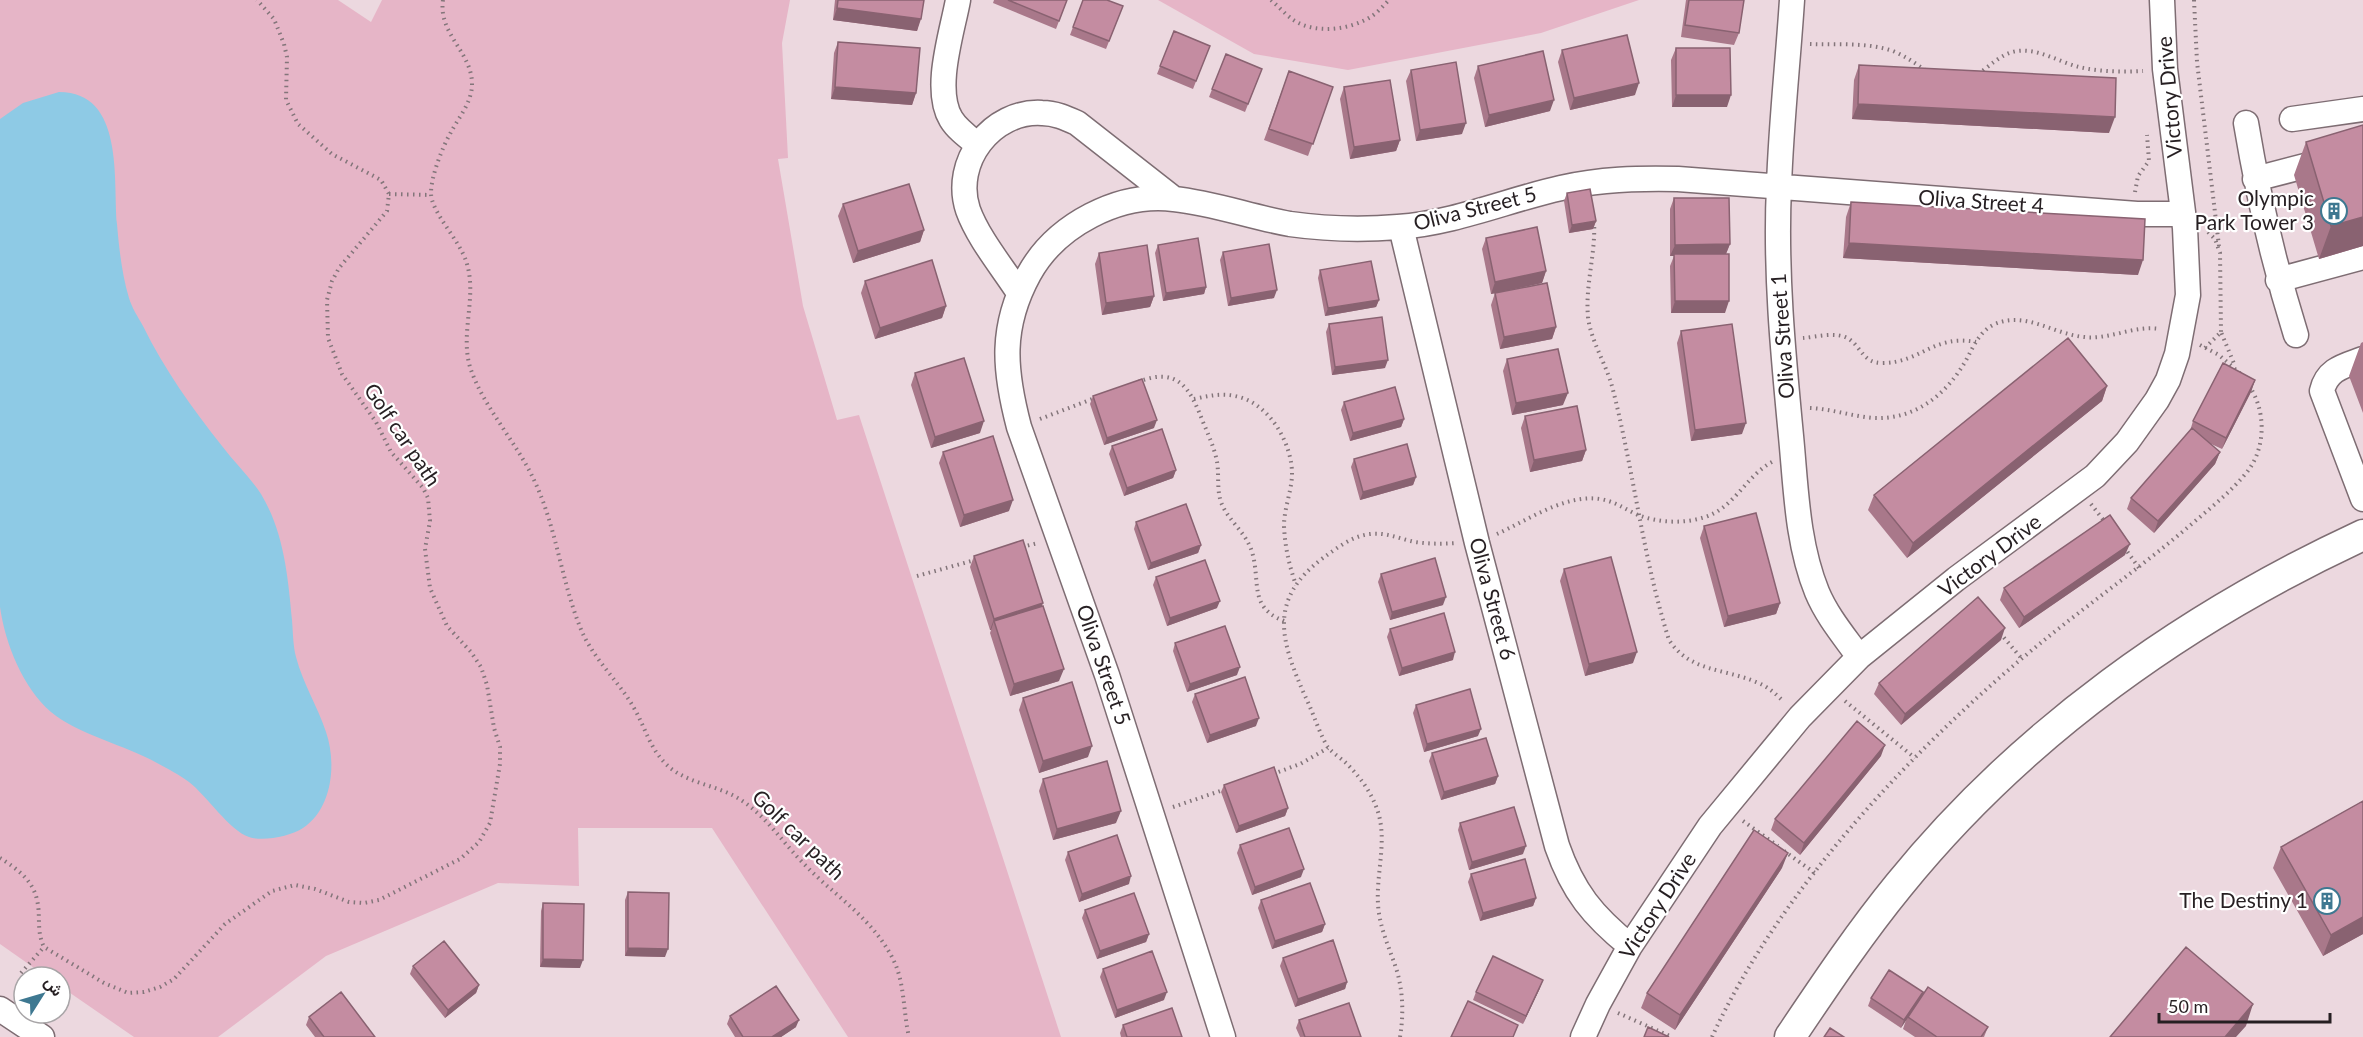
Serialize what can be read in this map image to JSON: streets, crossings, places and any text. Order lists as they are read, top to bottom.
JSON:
{
  "streets": {
    "street": [
      "Victory Drive",
      "Oliva Street 4",
      "Oliva Street 5",
      "Oliva Street 1",
      "Oliva Street 6"
    ],
    "path": ["Golf car path"]
  },
  "crossings": [
    ["Victory Drive", "Oliva Street 4"],
    ["Victory Drive", "Oliva Street 1"],
    ["Victory Drive", "Oliva Street 6"],
    ["Oliva Street 4", "Oliva Street 5"],
    ["Oliva Street 4", "Oliva Street 1"],
    ["Oliva Street 5", "Oliva Street 1"],
    ["Oliva Street 5", "Oliva Street 6"]
  ],
  "places": {
    "building": ["Olympic Park Tower 3", "The Destiny 1"]
  },
  "scale_bar": "50 m",
  "north": "top right"
}
